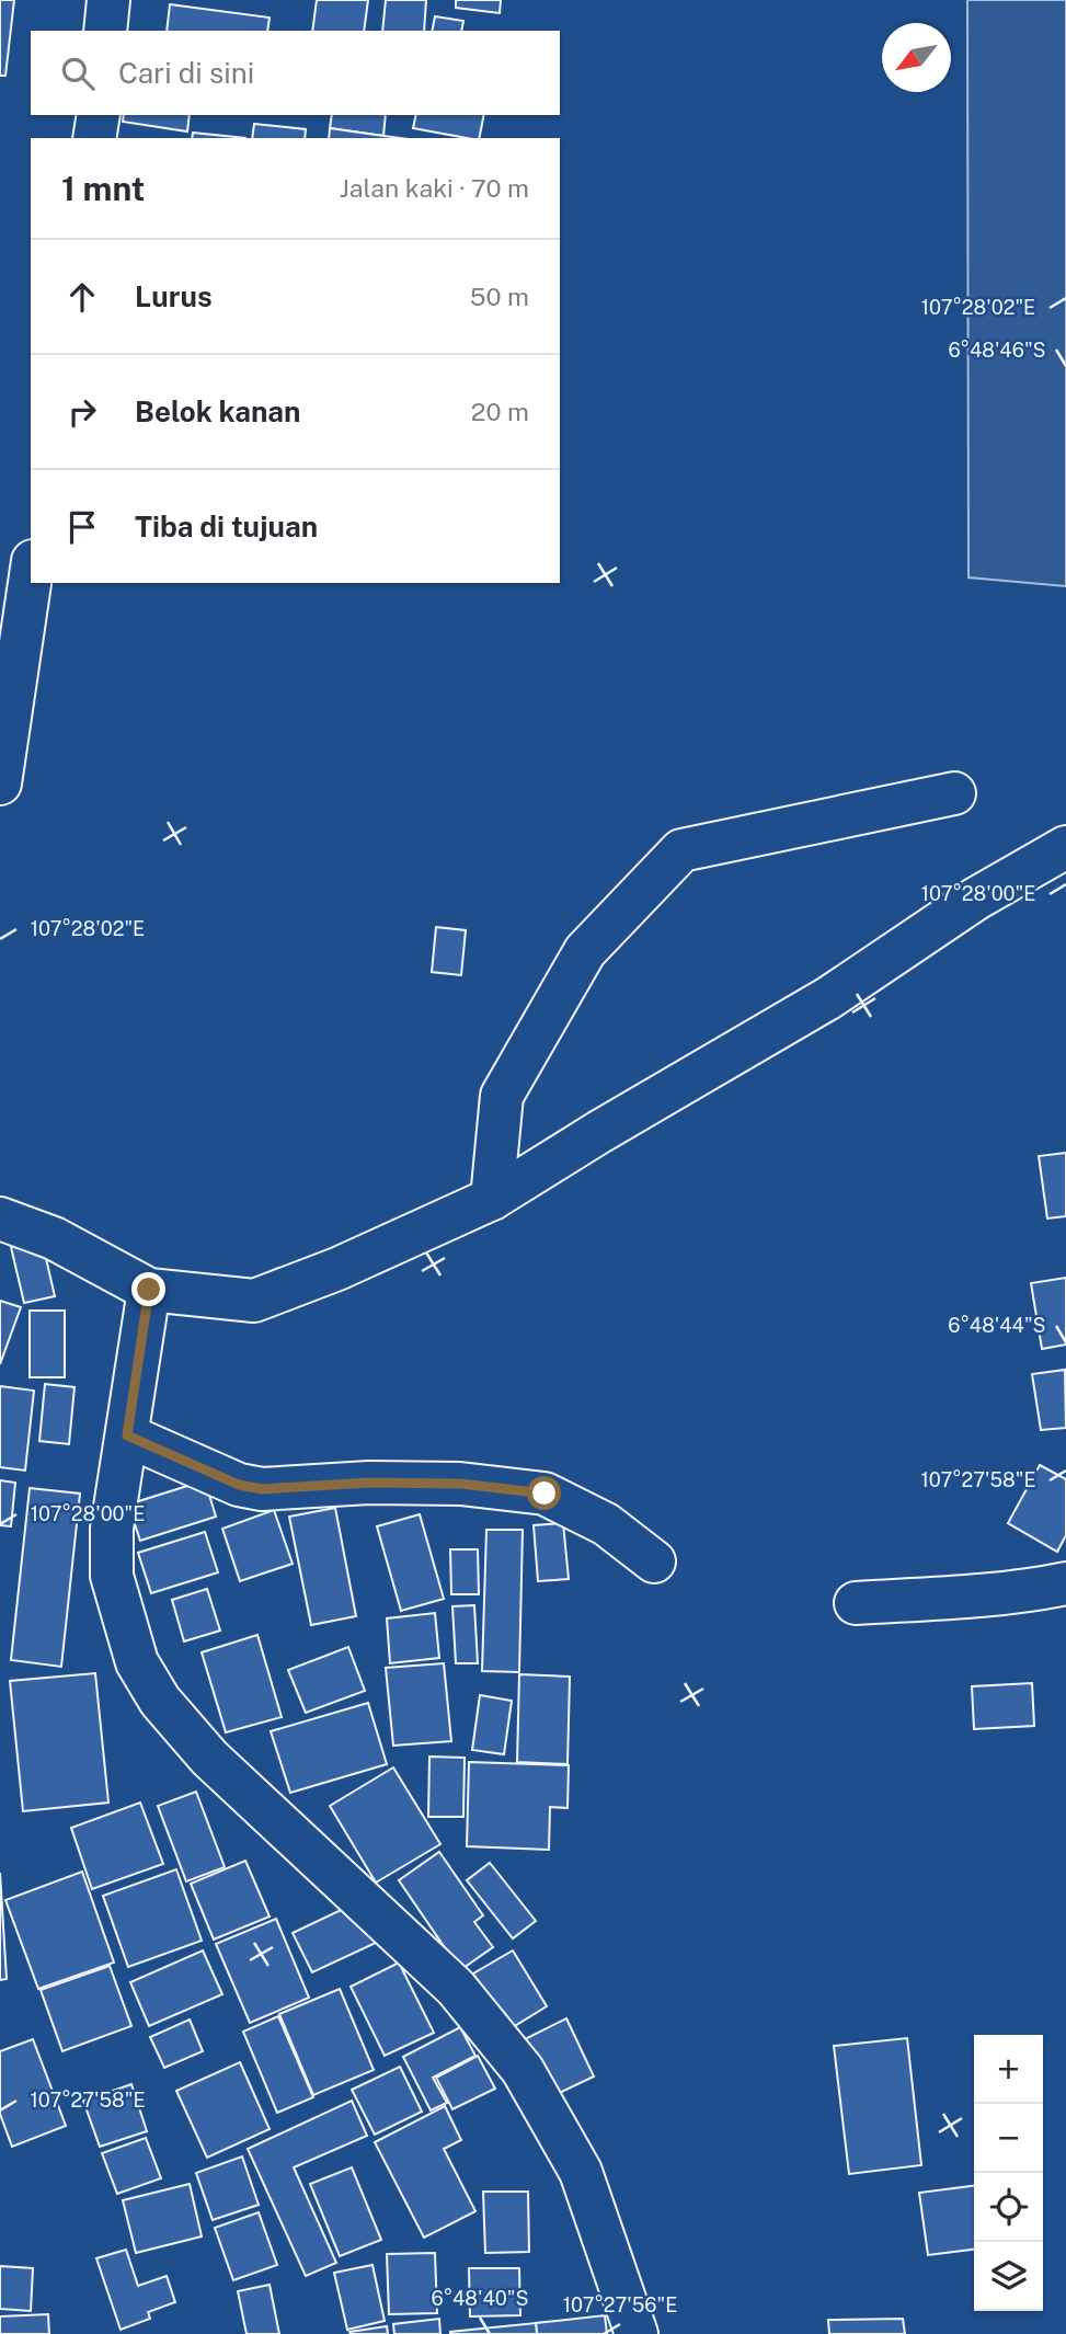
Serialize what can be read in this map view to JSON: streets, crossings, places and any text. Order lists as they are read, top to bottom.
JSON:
{
  "north": "bottom left",
  "page": {
    "search": "Cari di sini",
    "heading": ["1 mnt", "Jalan kaki · 70 m"],
    "list": [
      ["Lurus", "50 m"],
      ["Belok kanan", "20 m"],
      "Tiba di tujuan"
    ],
    "map_buttons": ["+", "−"]
  },
  "coordinates": [
    "107°28'02\"E",
    "6°48'46\"S",
    "107°28'00\"E",
    "6°48'44\"S",
    "107°27'58\"E",
    "6°48'40\"S",
    "107°27'56\"E"
  ]
}
